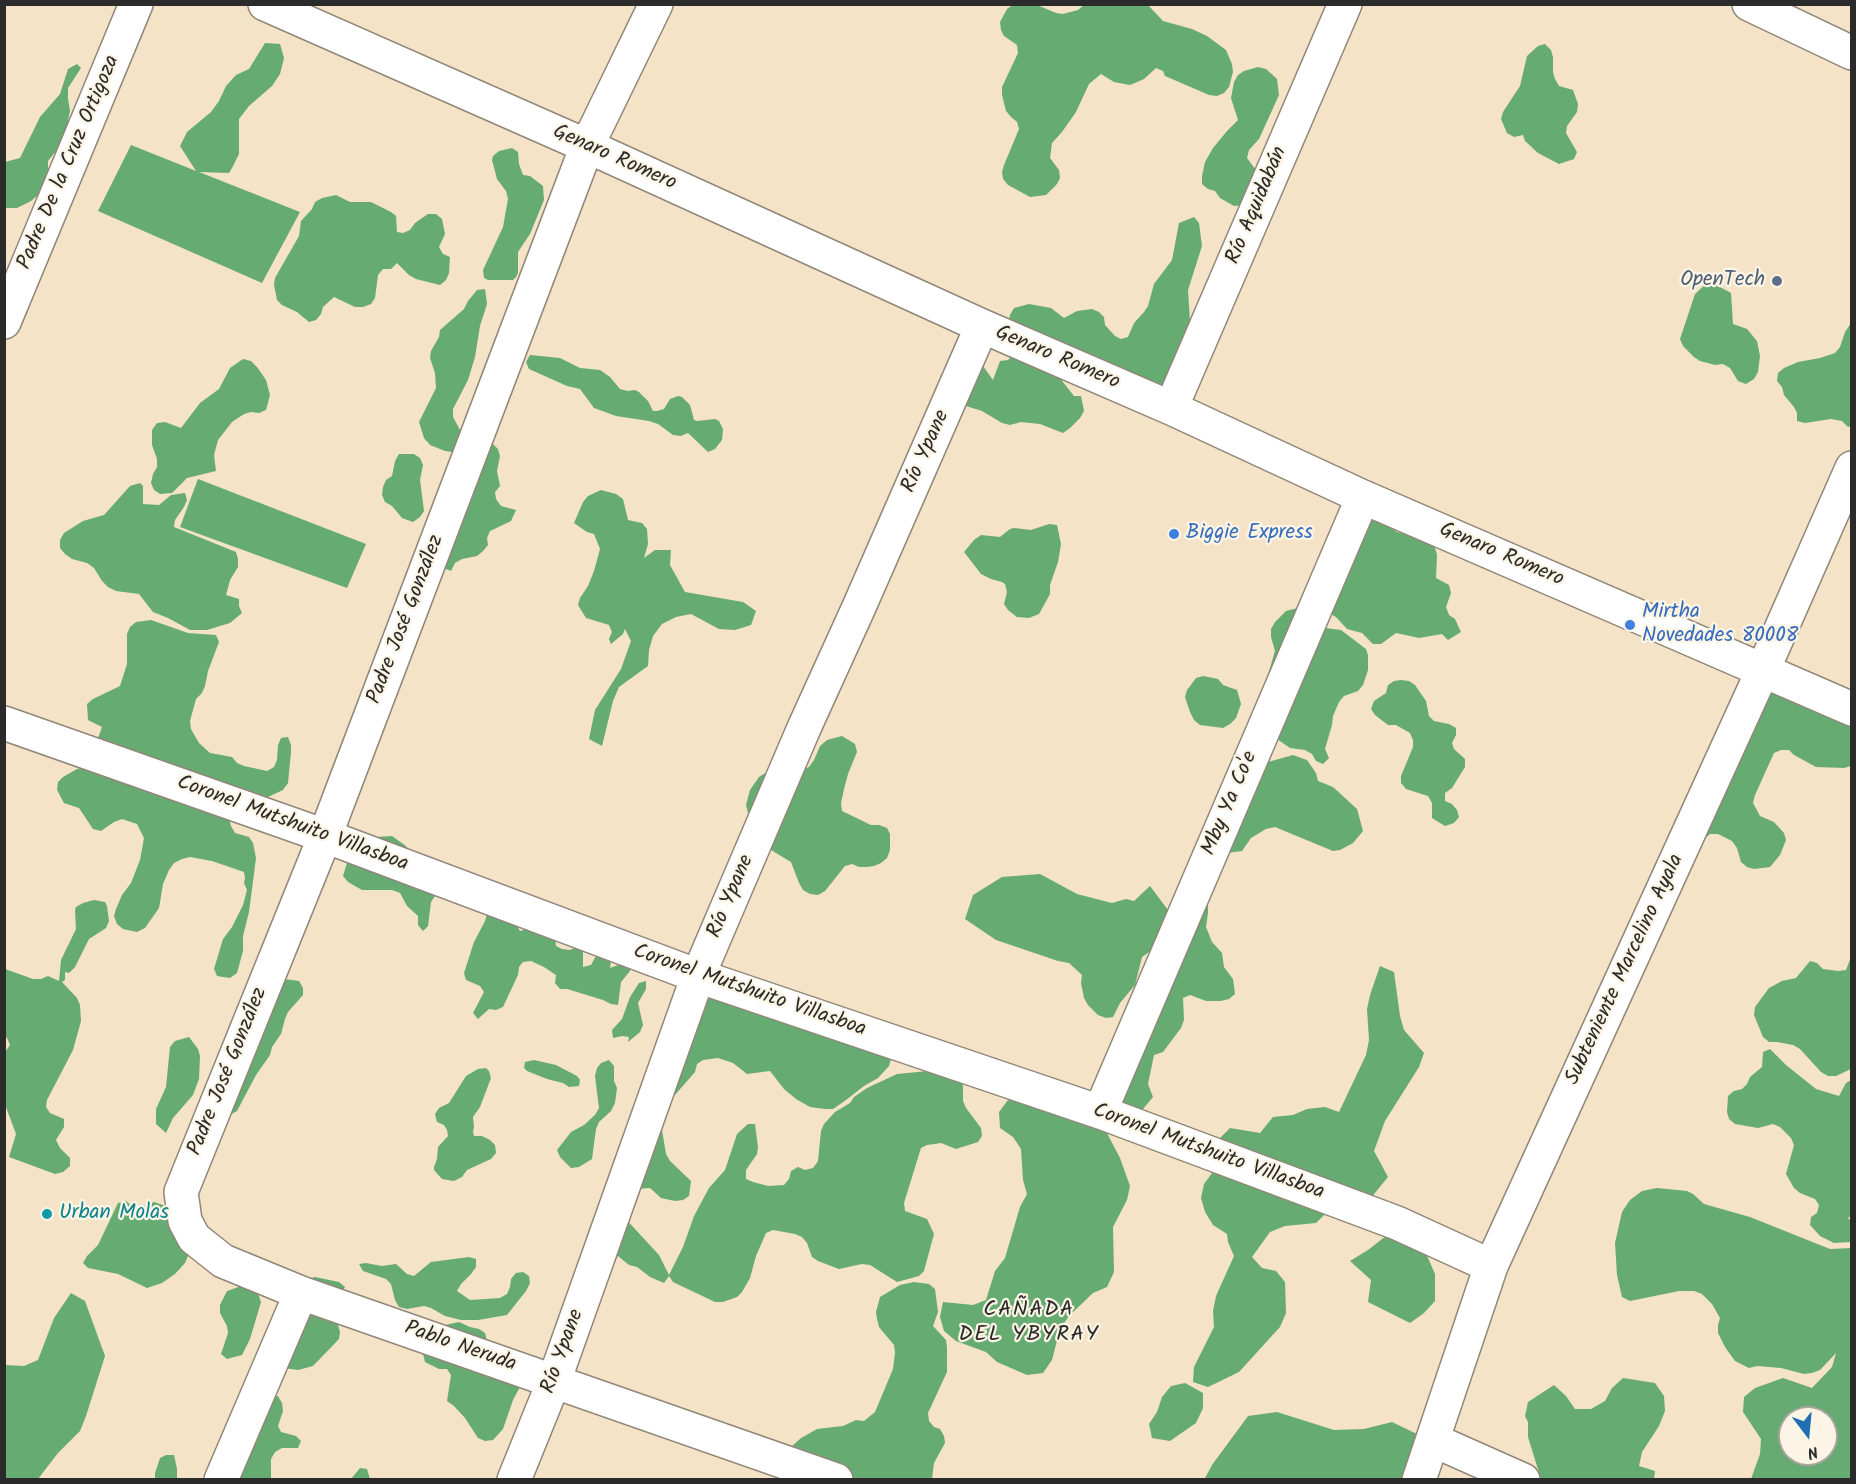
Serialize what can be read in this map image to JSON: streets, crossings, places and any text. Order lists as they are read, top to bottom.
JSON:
{
  "streets": {
    "street": [
      "Genaro Romero",
      "Padre De la Cruz Ortigoza",
      "Río Aquidabán",
      "Río Ypane",
      "Padre José González",
      "Mby Ya Co'e",
      "Coronel Mutshuito Villasboa",
      "Subteniente Marcelino Ayala",
      "Pablo Neruda"
    ]
  },
  "crossings": [
    ["Genaro Romero", "Río Aquidabán"],
    ["Genaro Romero", "Río Ypane"],
    ["Genaro Romero", "Padre José González"],
    ["Genaro Romero", "Mby Ya Co'e"],
    ["Genaro Romero", "Subteniente Marcelino Ayala"],
    ["Río Ypane", "Coronel Mutshuito Villasboa"],
    ["Río Ypane", "Pablo Neruda"],
    ["Padre José González", "Coronel Mutshuito Villasboa"],
    ["Padre José González", "Pablo Neruda"],
    ["Mby Ya Co'e", "Coronel Mutshuito Villasboa"],
    ["Coronel Mutshuito Villasboa", "Subteniente Marcelino Ayala"]
  ],
  "districts": ["CAÑADA DEL YBYRAY"],
  "places": [
    "OpenTech",
    "Biggie Express",
    "Mirtha Novedades 80008",
    "Urban Molas"
  ],
  "north": "bottom"
}
